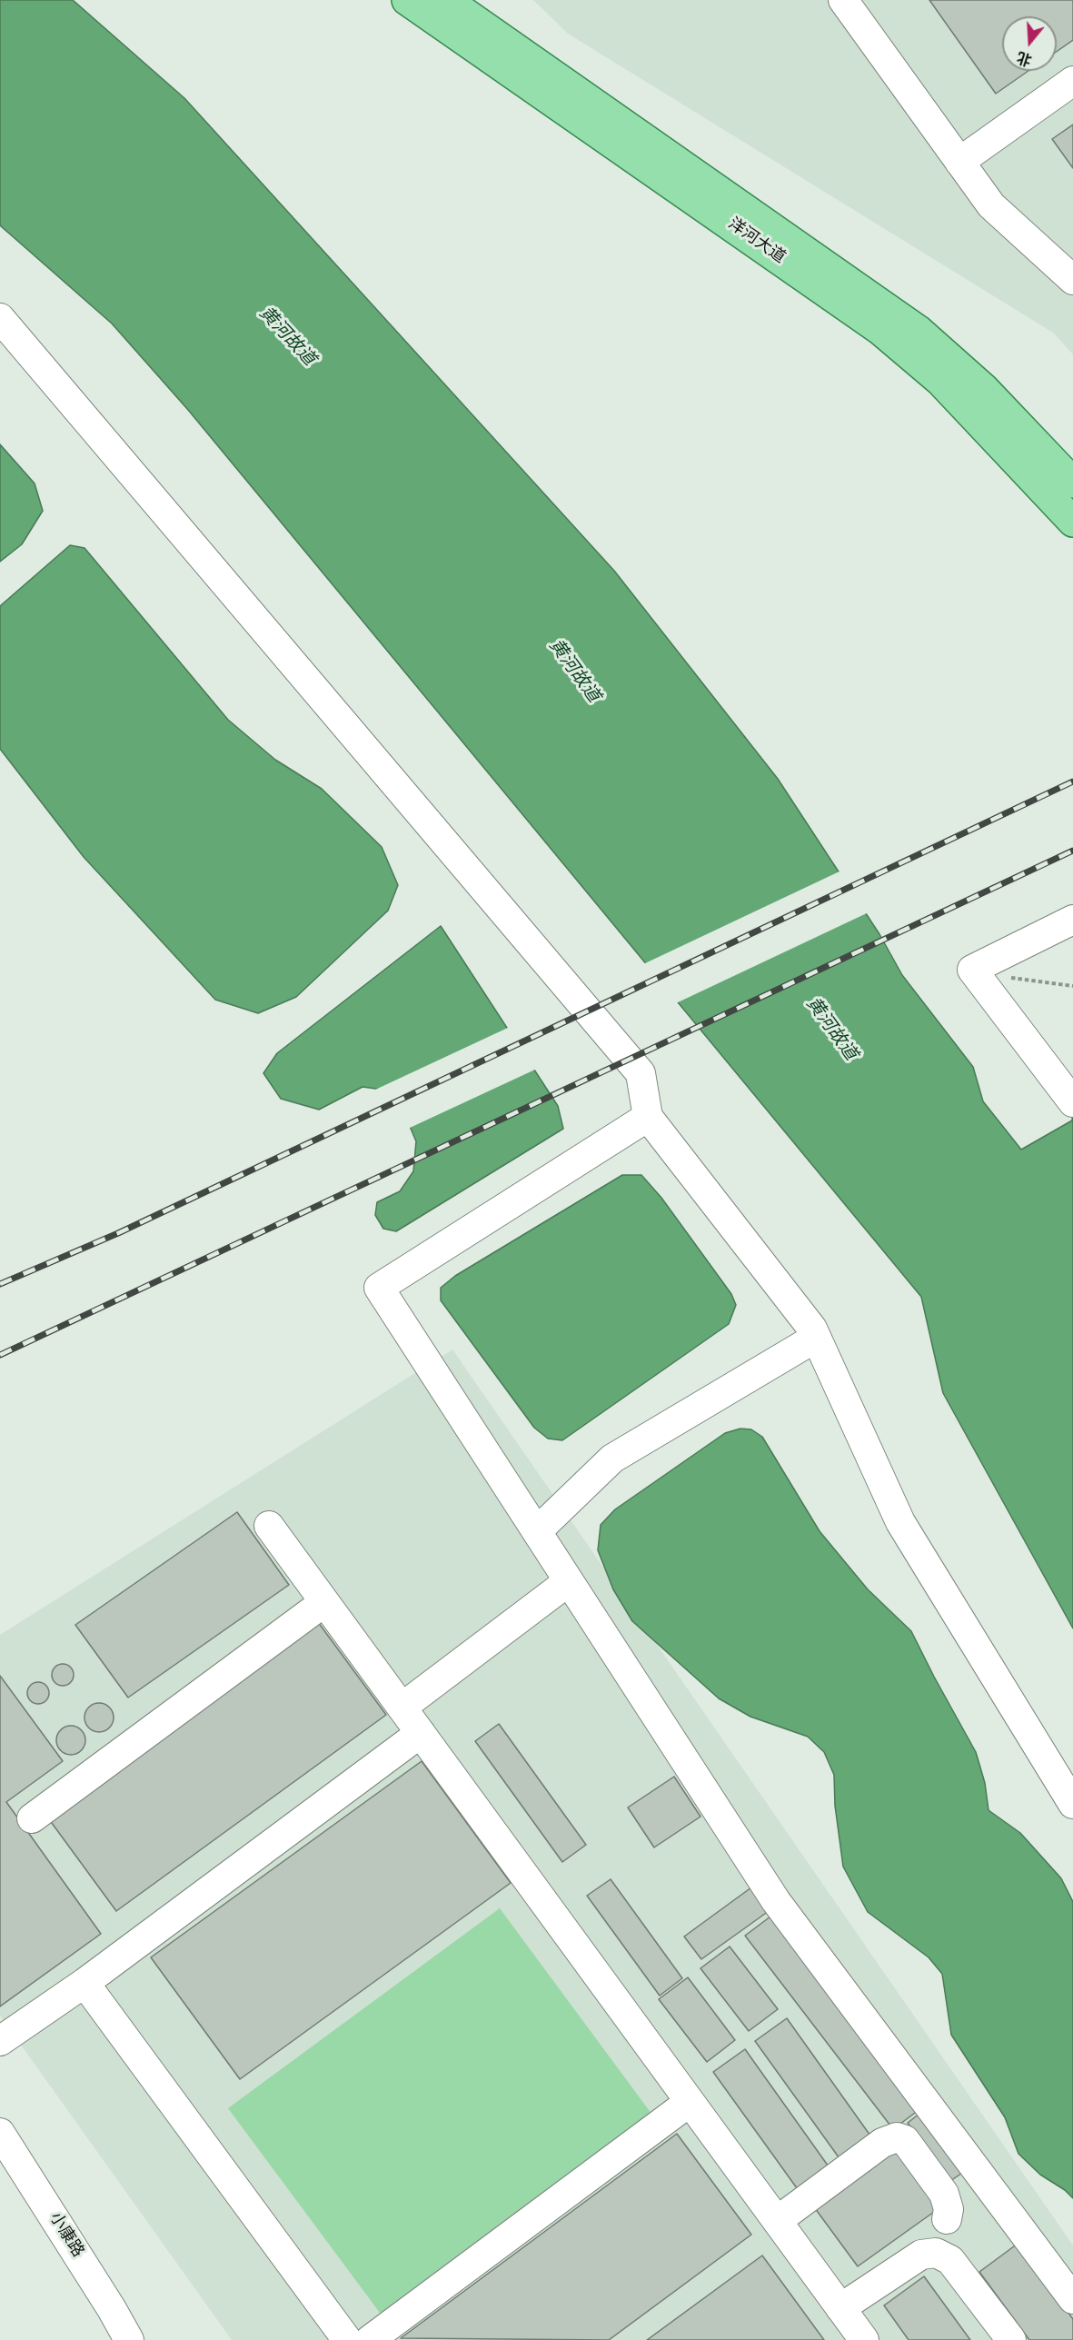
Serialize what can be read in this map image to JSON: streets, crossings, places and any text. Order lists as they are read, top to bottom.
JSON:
{
  "streets": {
    "main road": ["洋河大道"],
    "street": ["小康路"]
  },
  "water": ["黄河故道"],
  "north": "bottom"
}
